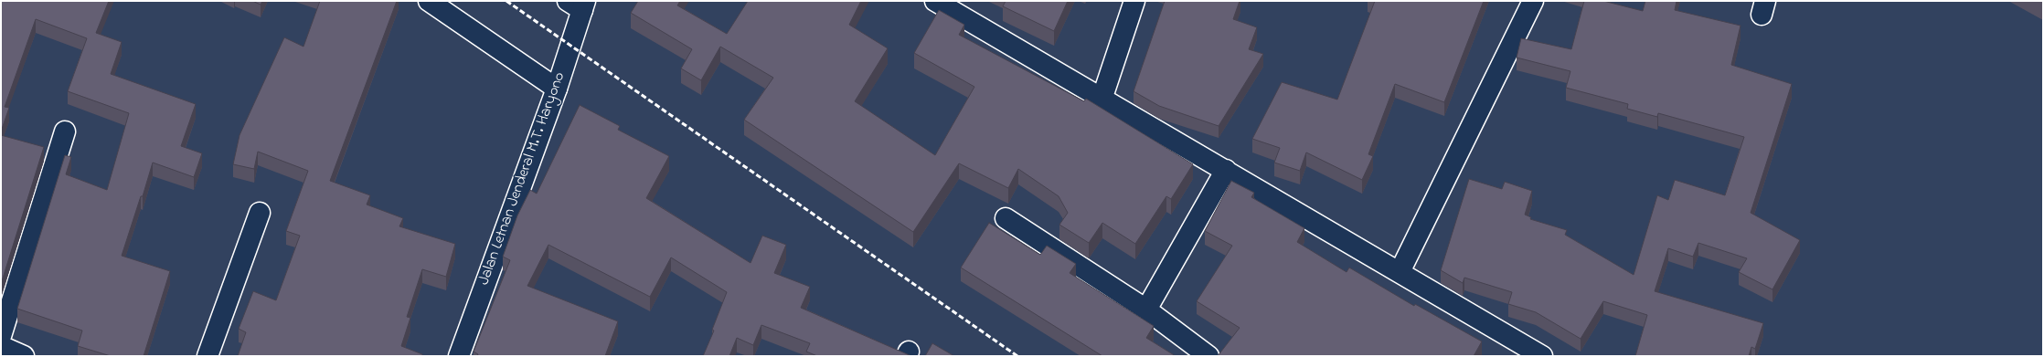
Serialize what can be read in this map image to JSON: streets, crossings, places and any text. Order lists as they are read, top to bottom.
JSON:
{
  "streets": {
    "street": ["Jalan Letnan Jenderal M.T. Haryono"]
  }
}
